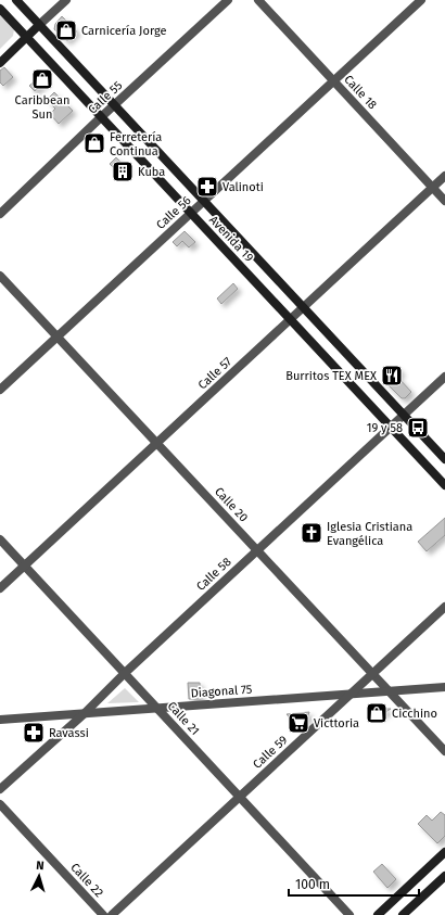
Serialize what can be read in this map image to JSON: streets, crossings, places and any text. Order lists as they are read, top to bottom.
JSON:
{
  "streets": {
    "main road": ["Avenida 19"],
    "street": [
      "Calle 18",
      "Calle 55",
      "Calle 56",
      "Calle 57",
      "Calle 20",
      "Calle 58",
      "Diagonal 75",
      "Calle 21",
      "Calle 59",
      "Calle 22"
    ]
  },
  "crossings": [
    ["Calle 18", "Calle 56"],
    ["Calle 18", "Calle 57"],
    ["Calle 55", "Avenida 19"],
    ["Calle 56", "Avenida 19"],
    ["Calle 56", "Calle 20"],
    ["Avenida 19", "Calle 57"],
    ["Avenida 19", "Calle 58"],
    ["Calle 57", "Calle 20"],
    ["Calle 57", "Calle 21"],
    ["Calle 20", "Calle 58"],
    ["Calle 20", "Diagonal 75"],
    ["Calle 20", "Calle 59"],
    ["Calle 58", "Diagonal 75"],
    ["Calle 58", "Calle 21"],
    ["Diagonal 75", "Calle 21"],
    ["Diagonal 75", "Calle 59"],
    ["Calle 21", "Calle 59"]
  ],
  "places": {
    "shop": [
      "Carnicería Jorge",
      "Caribbean Sun",
      "Ferretería Continua",
      "Cicchino"
    ],
    "building": ["Kuba"],
    "pharmacy": ["Valinoti", "Ravassi"],
    "restaurant": ["Burritos TEX MEX"],
    "bus stop": ["19 y 58"],
    "church": ["Iglesia Cristiana Evangélica"],
    "supermarket": ["Victtoria"]
  },
  "scale_bar": "100 m",
  "north": "top"
}
